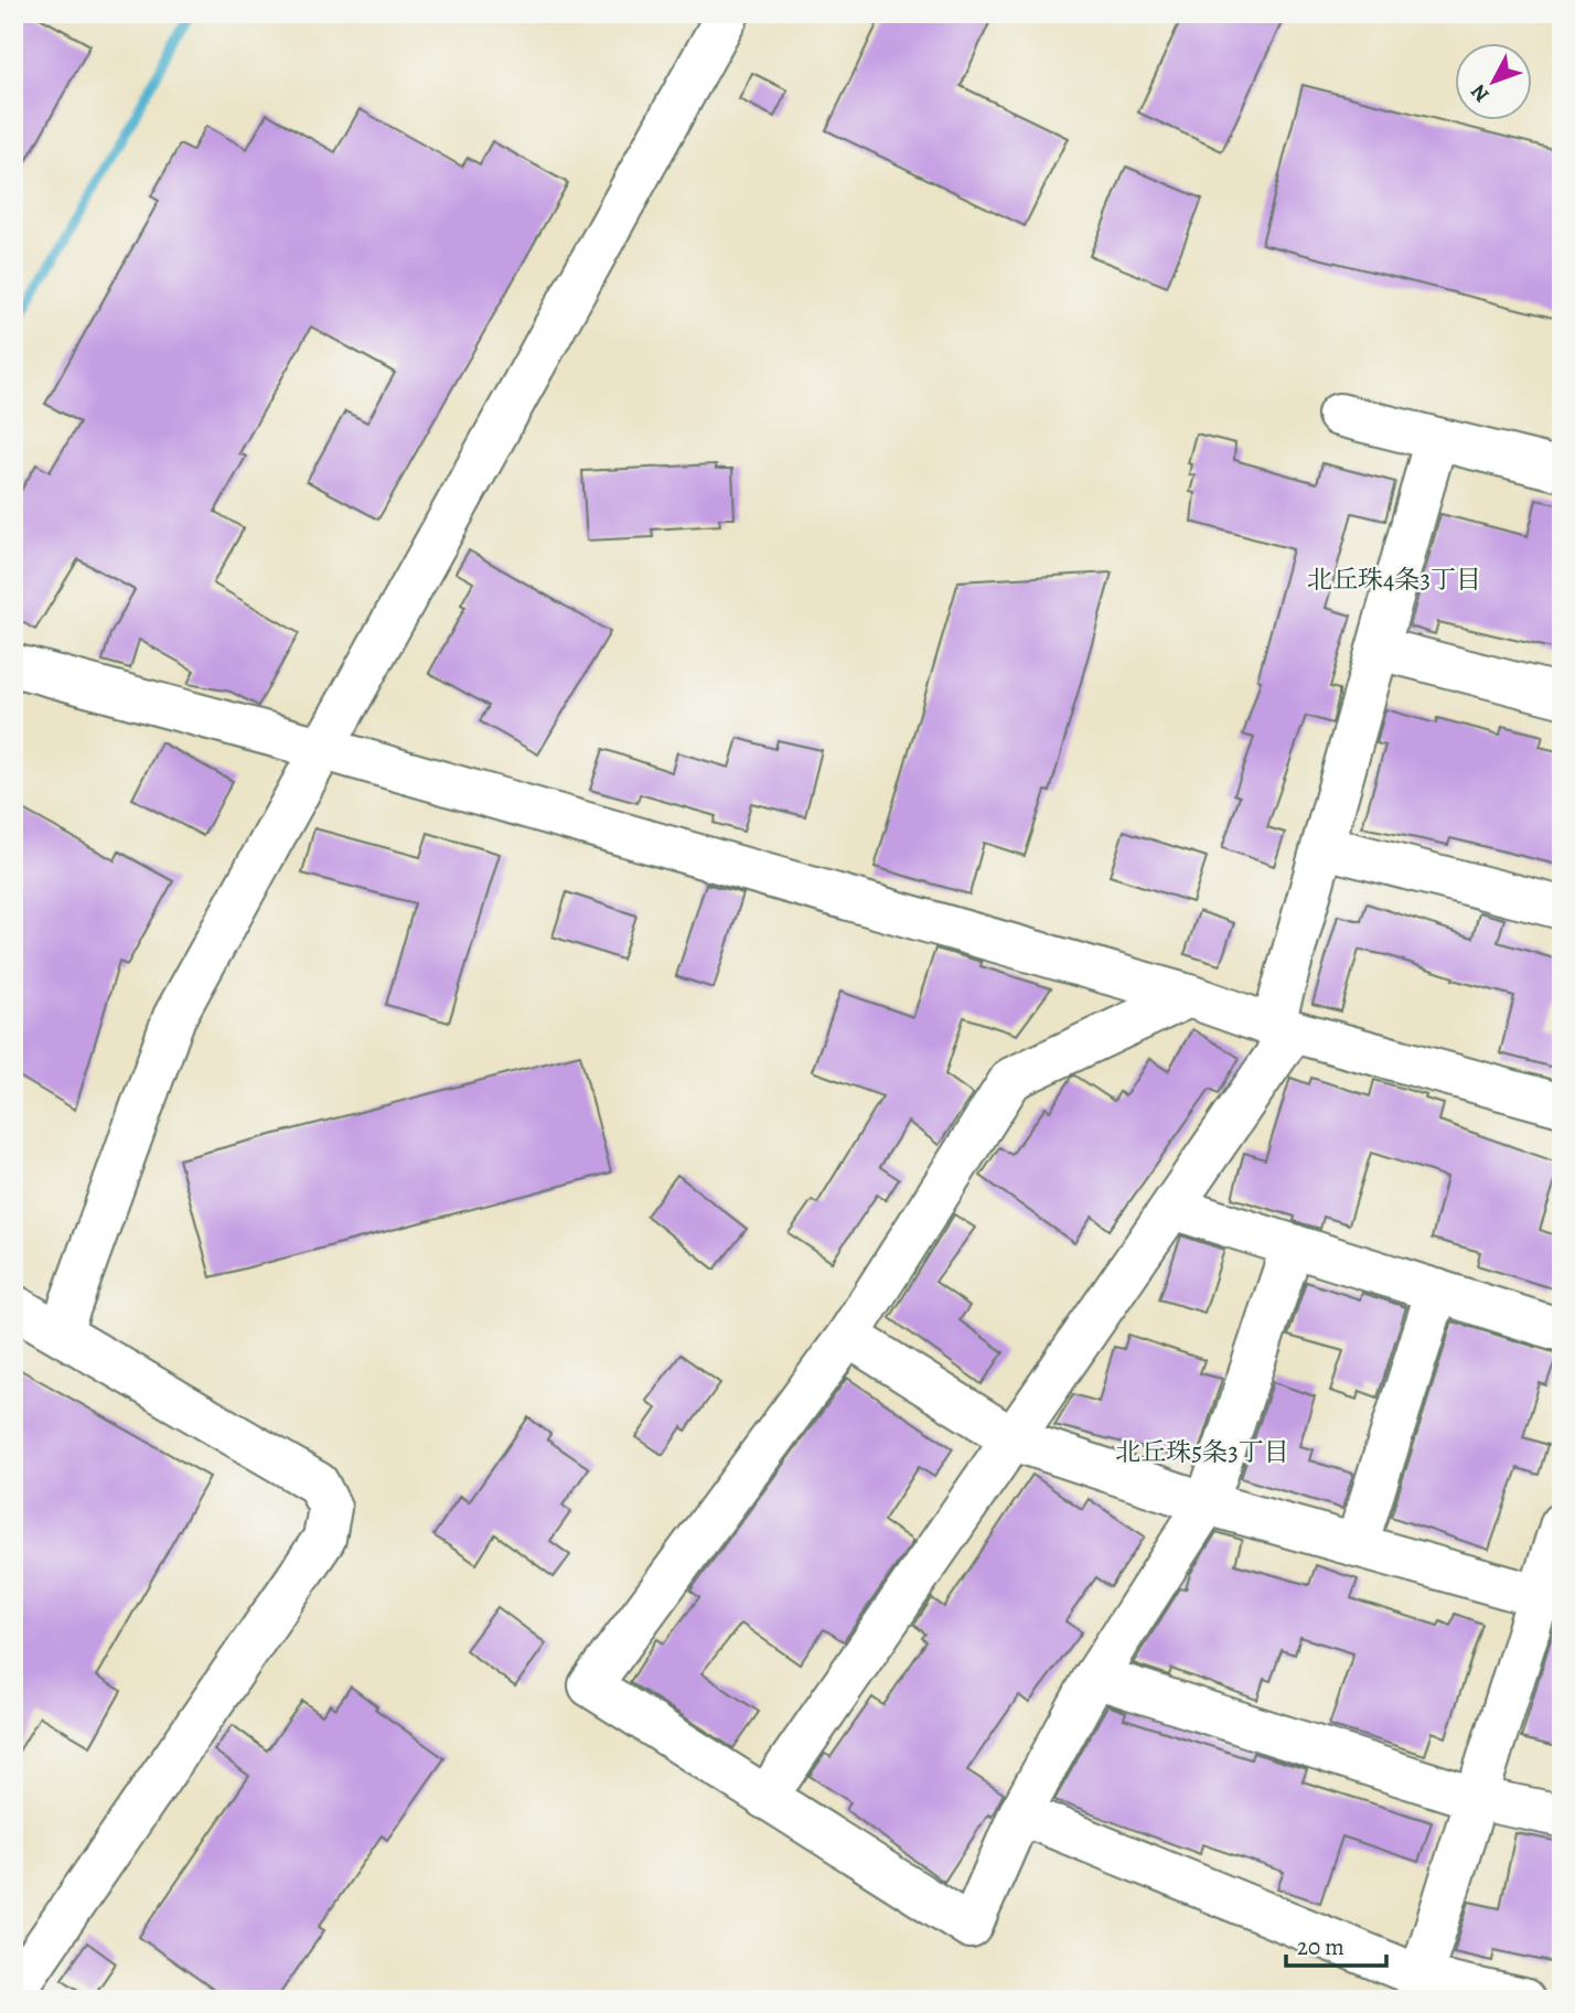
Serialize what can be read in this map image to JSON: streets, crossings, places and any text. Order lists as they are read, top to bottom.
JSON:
{
  "districts": ["北丘珠4条3丁目", "北丘珠5条3丁目"],
  "scale_bar": "20 m",
  "north": "bottom left"
}
